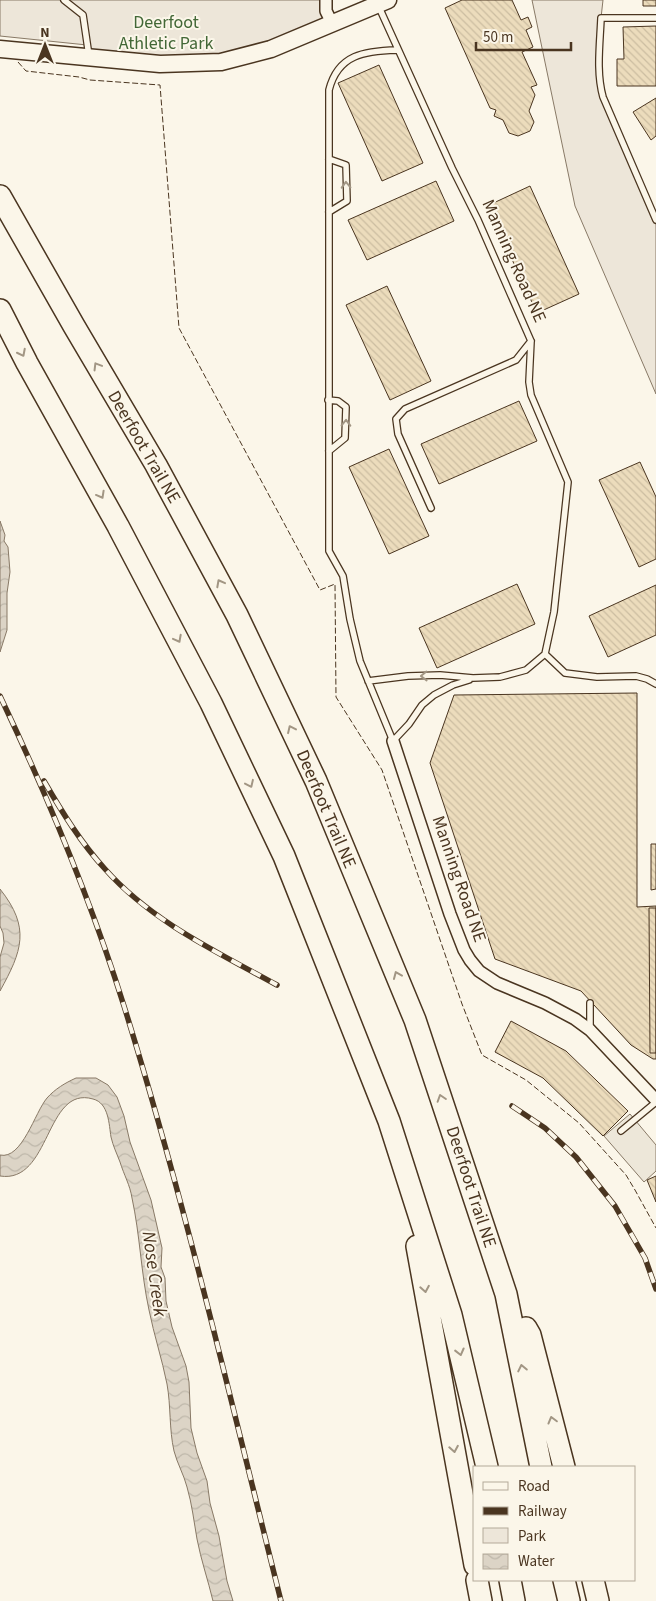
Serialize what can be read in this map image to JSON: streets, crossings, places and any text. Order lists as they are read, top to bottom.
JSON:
{
  "streets": {
    "highway": ["Deerfoot Trail NE"],
    "street": ["Manning Road NE"]
  },
  "water": ["Nose Creek"],
  "parks": ["Deerfoot Athletic Park"],
  "legend": [
    "Road",
    "Railway",
    "Park",
    "Water"
  ],
  "scale_bar": "50 m",
  "north": "top"
}
